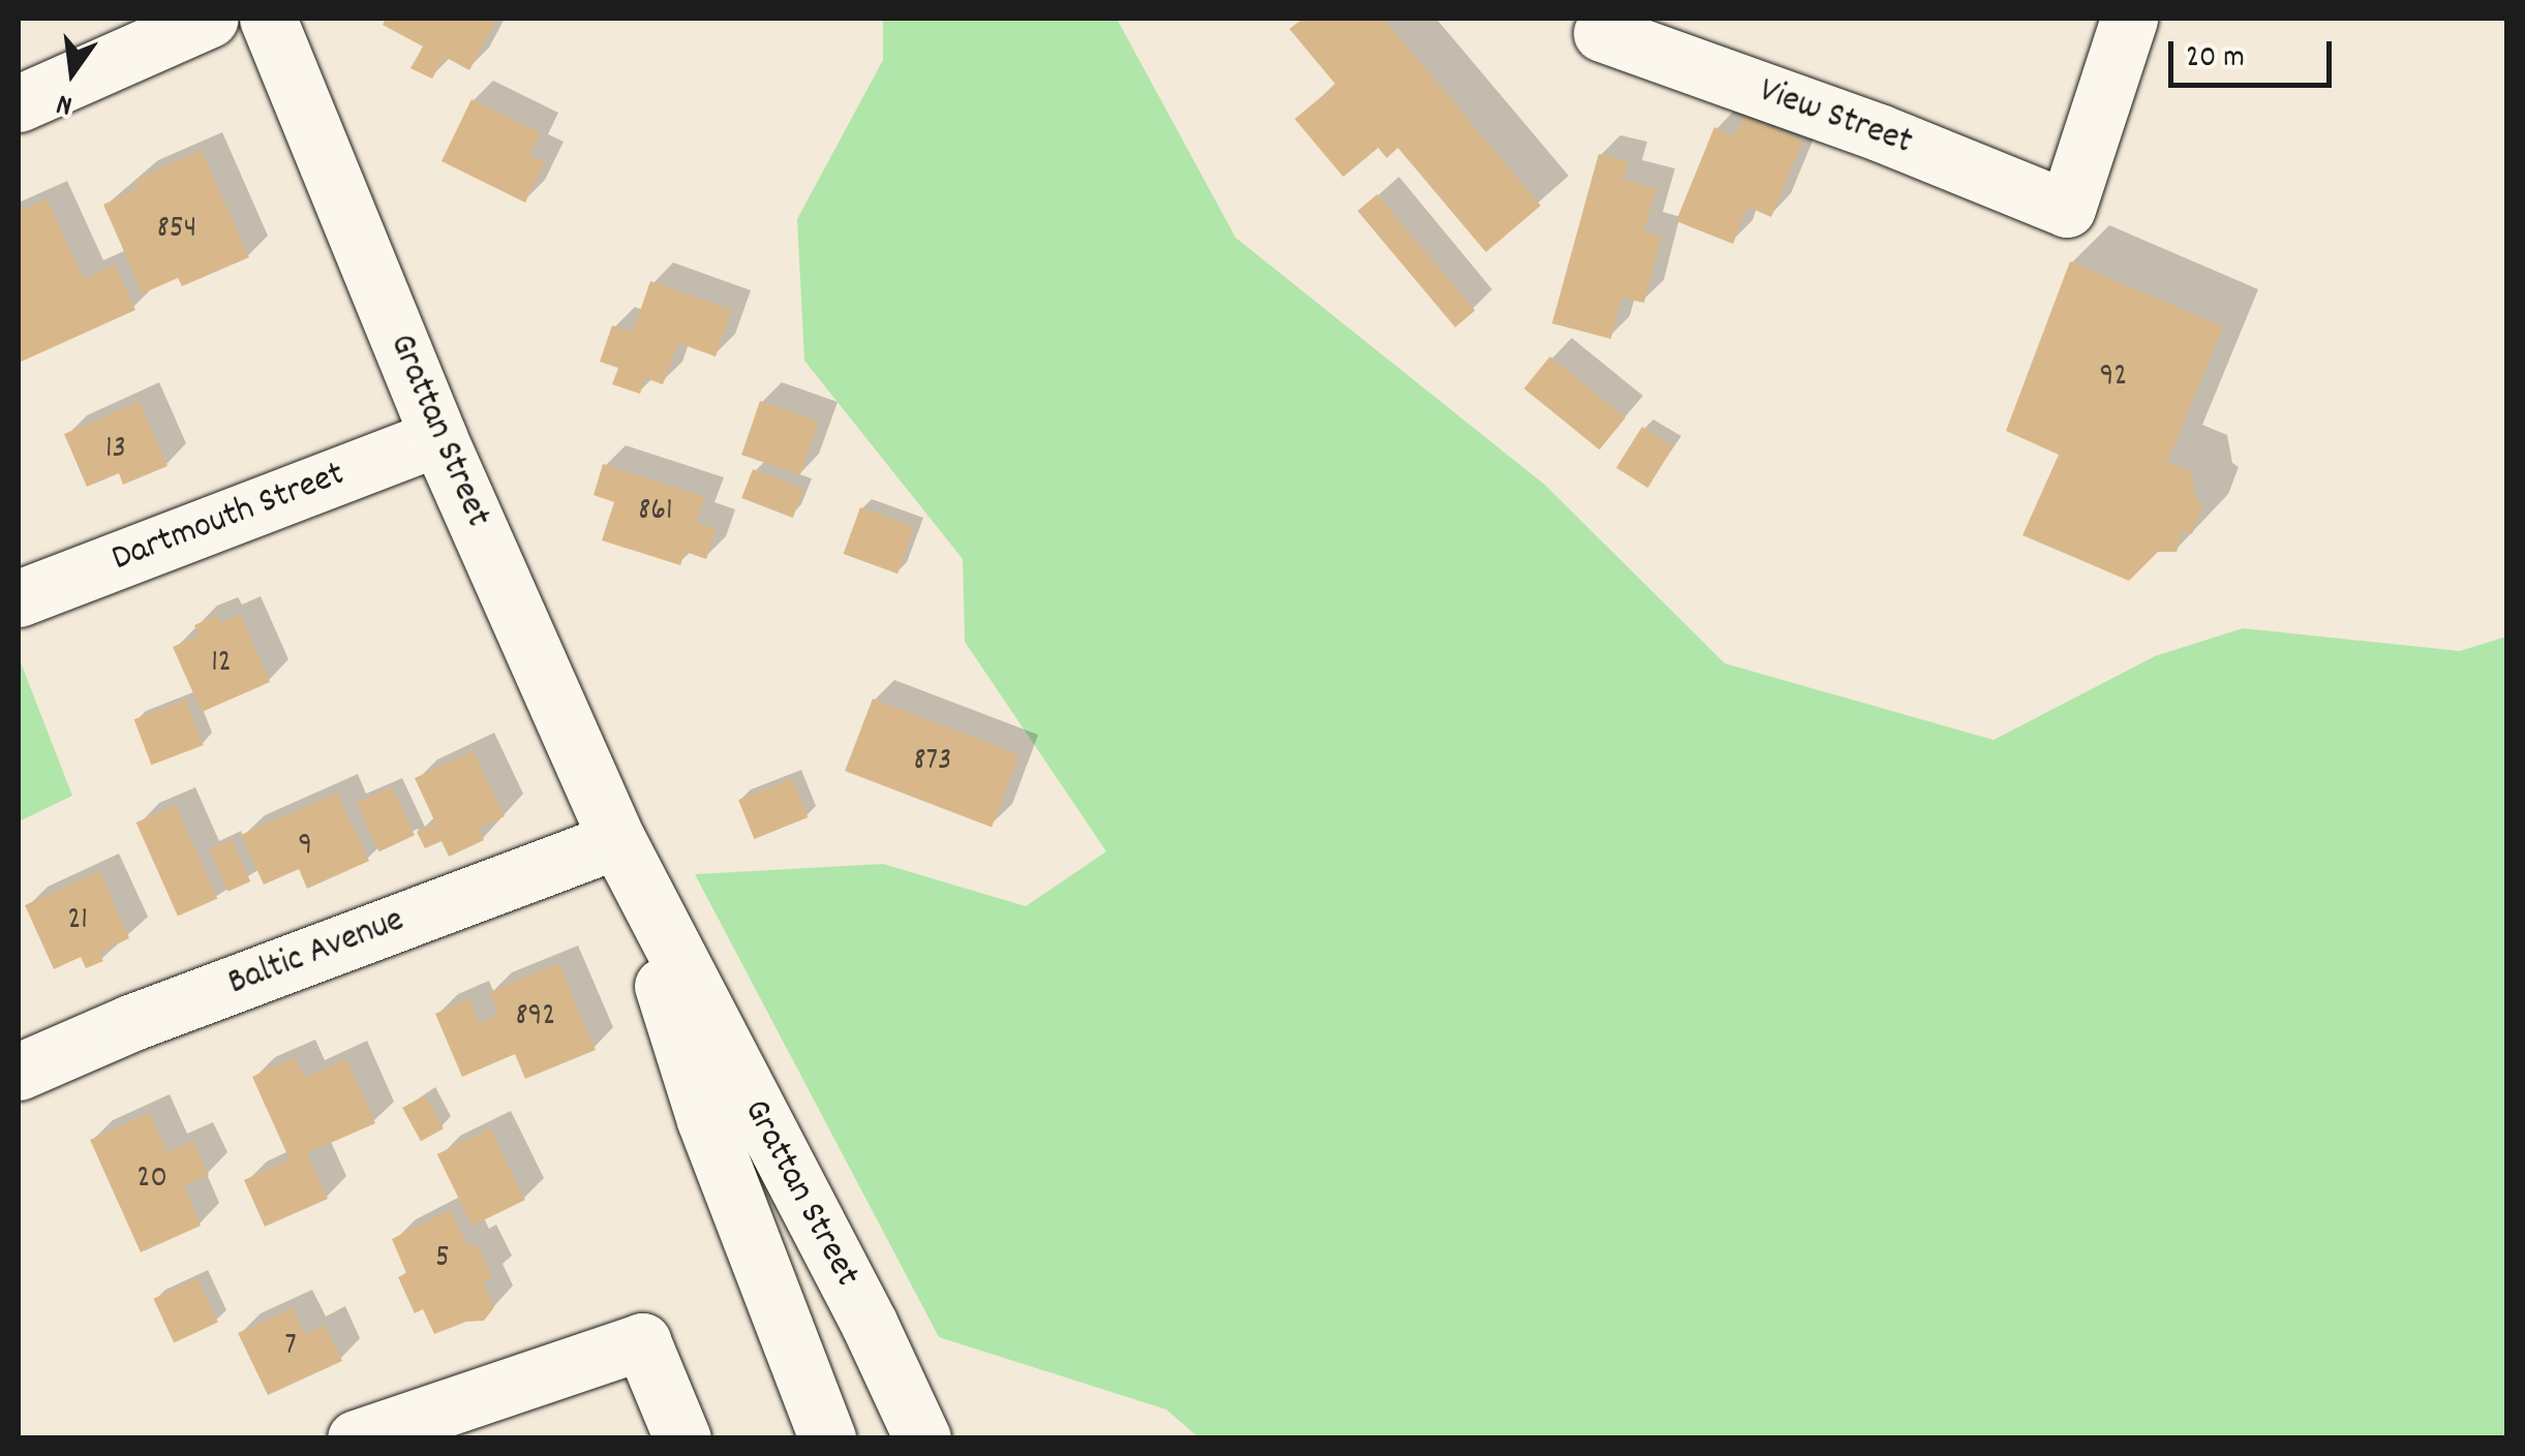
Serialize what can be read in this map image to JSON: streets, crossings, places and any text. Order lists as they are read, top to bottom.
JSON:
{
  "streets": {
    "street": [
      "View Street",
      "Grattan Street",
      "Dartmouth Street",
      "Baltic Avenue"
    ]
  },
  "crossings": [
    ["Grattan Street", "Dartmouth Street"],
    ["Grattan Street", "Baltic Avenue"]
  ],
  "house_numbers": [
    "854",
    "92",
    "13",
    "861",
    "12",
    "873",
    "9",
    "21",
    "892",
    "20",
    "5",
    "7"
  ],
  "scale_bar": "20 m",
  "north": "bottom"
}
